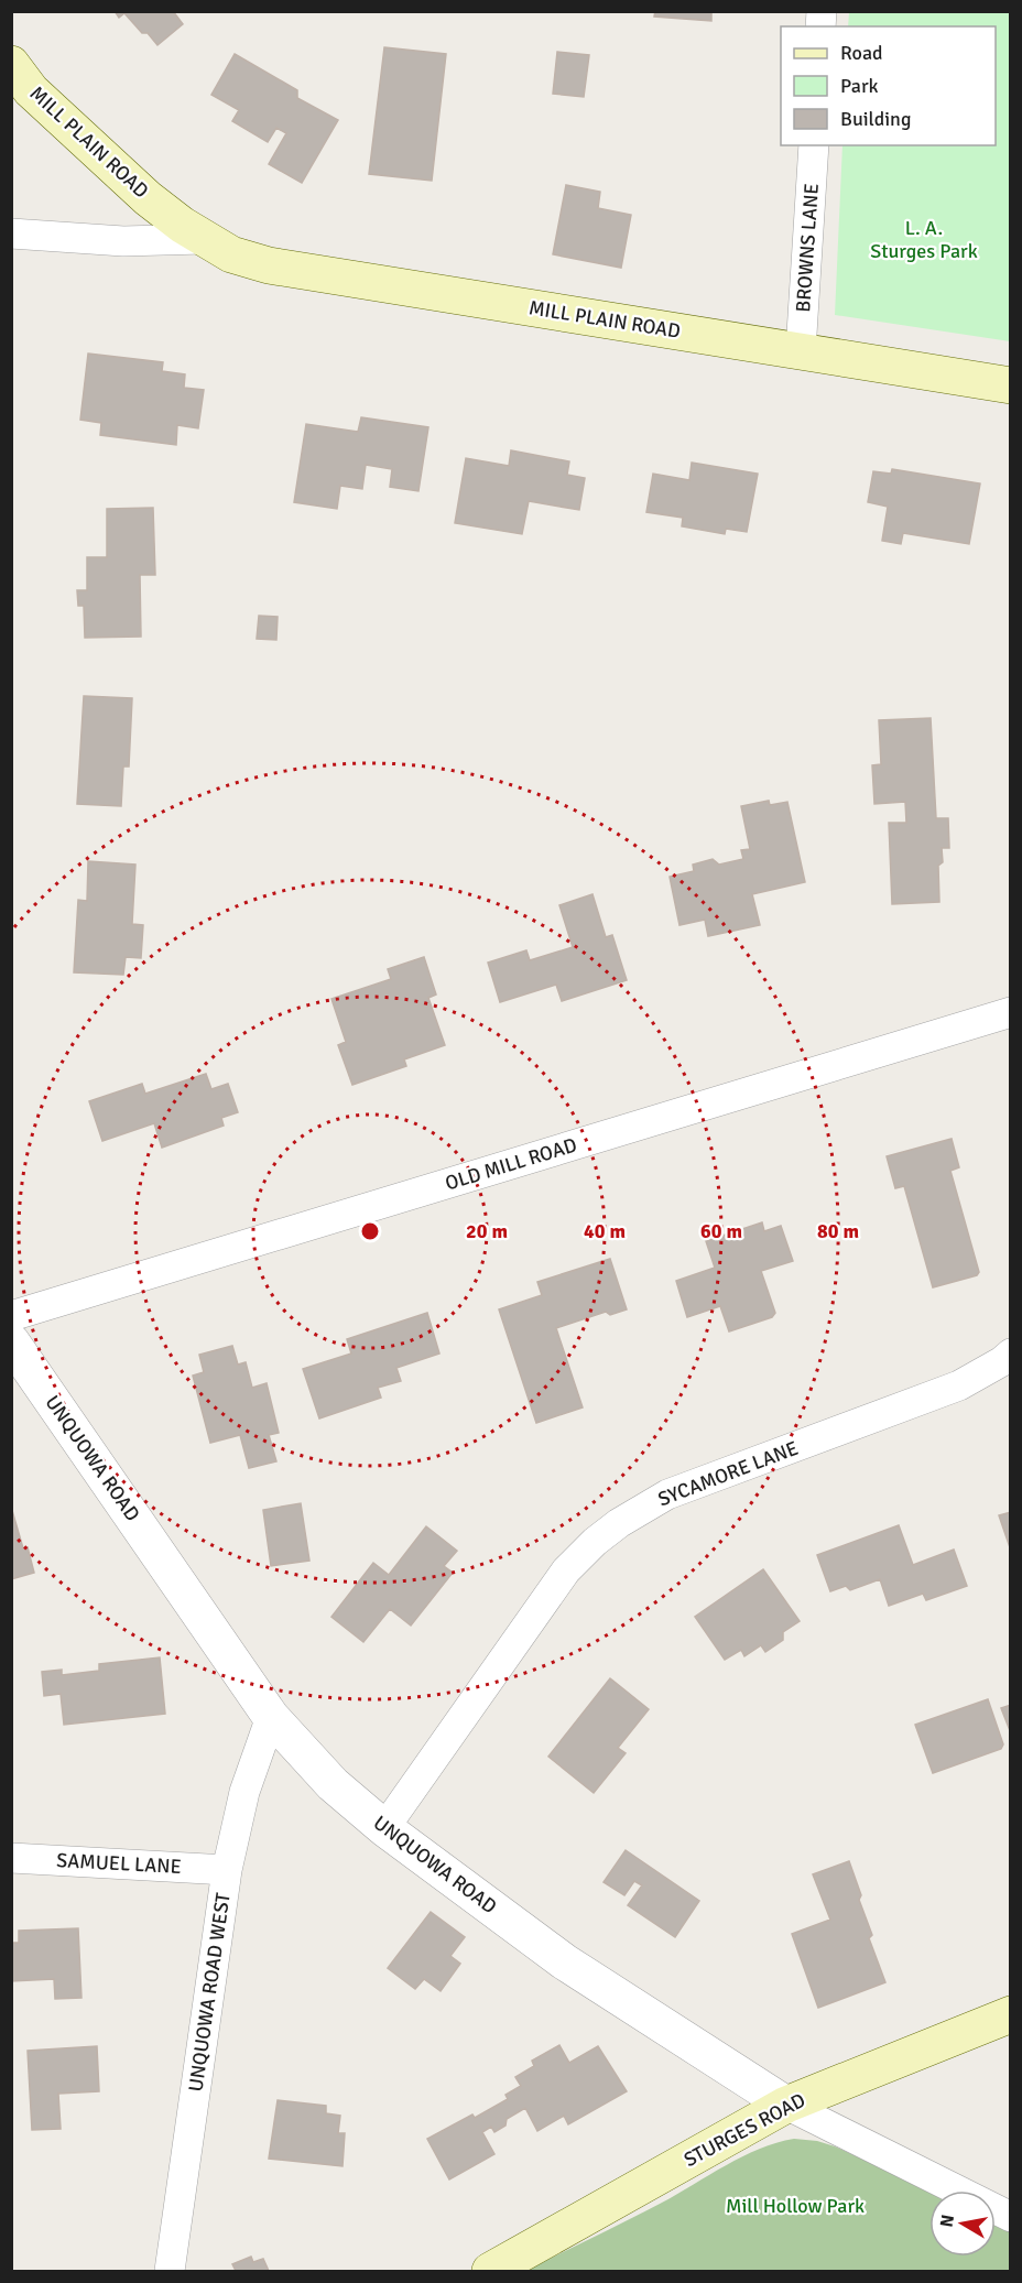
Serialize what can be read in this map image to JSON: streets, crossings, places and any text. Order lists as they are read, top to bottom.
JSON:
{
  "streets": {
    "main road": ["MILL PLAIN ROAD", "STURGES ROAD"],
    "street": [
      "BROWNS LANE",
      "OLD MILL ROAD",
      "UNQUOWA ROAD",
      "SYCAMORE LANE",
      "SAMUEL LANE",
      "UNQUOWA ROAD WEST"
    ]
  },
  "crossings": [
    ["MILL PLAIN ROAD", "BROWNS LANE"],
    ["UNQUOWA ROAD", "SYCAMORE LANE"],
    ["UNQUOWA ROAD", "UNQUOWA ROAD WEST"],
    ["UNQUOWA ROAD", "STURGES ROAD"],
    ["SAMUEL LANE", "UNQUOWA ROAD WEST"]
  ],
  "parks": ["L. A. Sturges Park", "Mill Hollow Park"],
  "legend": ["Road", "Park", "Building"],
  "north": "left",
  "rings": [
    "20 m",
    "40 m",
    "60 m",
    "80 m"
  ]
}
